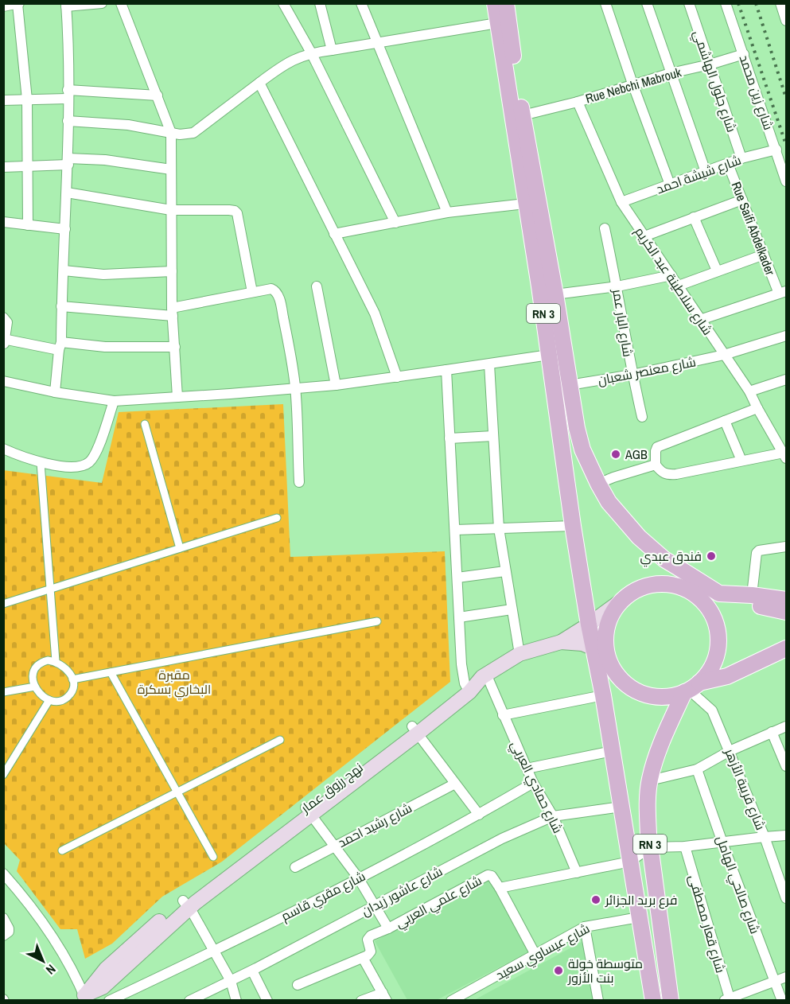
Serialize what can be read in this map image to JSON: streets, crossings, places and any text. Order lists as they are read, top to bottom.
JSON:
{
  "streets": {
    "main road": ["RN 3", "نهج رزوق عمار"],
    "street": [
      "شارع جلول الهاشمي",
      "Rue Nebchi Mabrouk",
      "شارع زين محمد",
      "شارع شيشة احمد",
      "Rue Saifi Abdelkader",
      "شارع سلاطينة عبد الكريم",
      "شارع البار عمر",
      "شارع معنصر شعبان",
      "شارع حمادي العربي",
      "شارع قريبة الأزهر",
      "شارع رشيد احمد",
      "شارع صالحي الهامل",
      "شارع عاشور زيدان",
      "شارع مقري قاسم",
      "شارع علمي العربي",
      "شارع قعار مصطفى",
      "شارع عيساوي سعيد"
    ]
  },
  "crossings": [
    ["شارع جلول الهاشمي", "Rue Nebchi Mabrouk"],
    ["شارع جلول الهاشمي", "شارع شيشة احمد"],
    ["Rue Nebchi Mabrouk", "شارع زين محمد"],
    ["Rue Nebchi Mabrouk", "شارع سلاطينة عبد الكريم"],
    ["Rue Nebchi Mabrouk", "RN 3"],
    ["شارع زين محمد", "شارع شيشة احمد"],
    ["شارع شيشة احمد", "Rue Saifi Abdelkader"],
    ["شارع شيشة احمد", "شارع سلاطينة عبد الكريم"],
    ["شارع سلاطينة عبد الكريم", "شارع معنصر شعبان"],
    ["RN 3", "شارع معنصر شعبان"],
    ["RN 3", "شارع قريبة الأزهر"],
    ["RN 3", "شارع عاشور زيدان"],
    ["RN 3", "شارع علمي العربي"],
    ["RN 3", "شارع عيساوي سعيد"],
    ["شارع البار عمر", "شارع معنصر شعبان"],
    ["شارع حمادي العربي", "نهج رزوق عمار"],
    ["شارع حمادي العربي", "شارع عاشور زيدان"],
    ["شارع حمادي العربي", "شارع مقري قاسم"],
    ["شارع حمادي العربي", "شارع علمي العربي"]
  ],
  "parks": ["مقبرة البخاري بسكرة"],
  "places": [
    "AGB",
    "فندق عبدي",
    "فرع بريد الجزائر",
    "متوسطة خولة بنت الأزور"
  ],
  "north": "bottom right"
}
